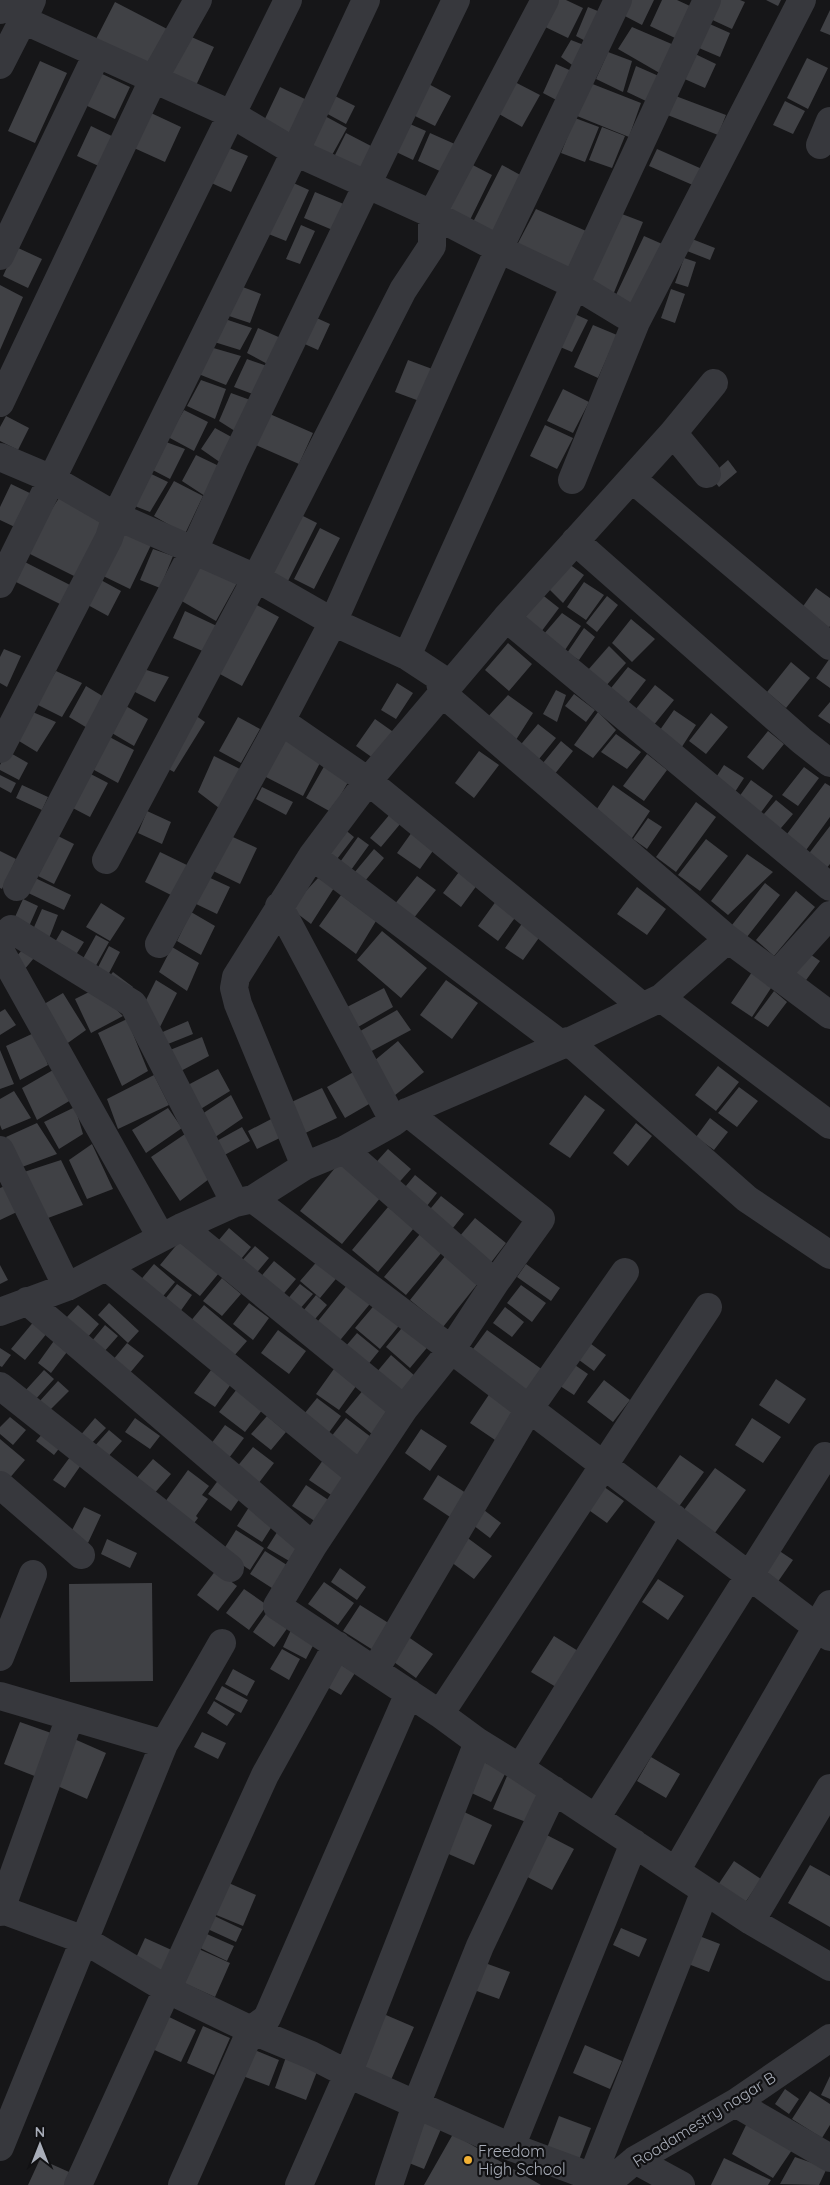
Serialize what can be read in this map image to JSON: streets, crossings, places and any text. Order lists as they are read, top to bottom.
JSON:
{
  "streets": {
    "street": ["Roadamestry nagar B"]
  },
  "places": ["Freedom High School"],
  "north": "top"
}
